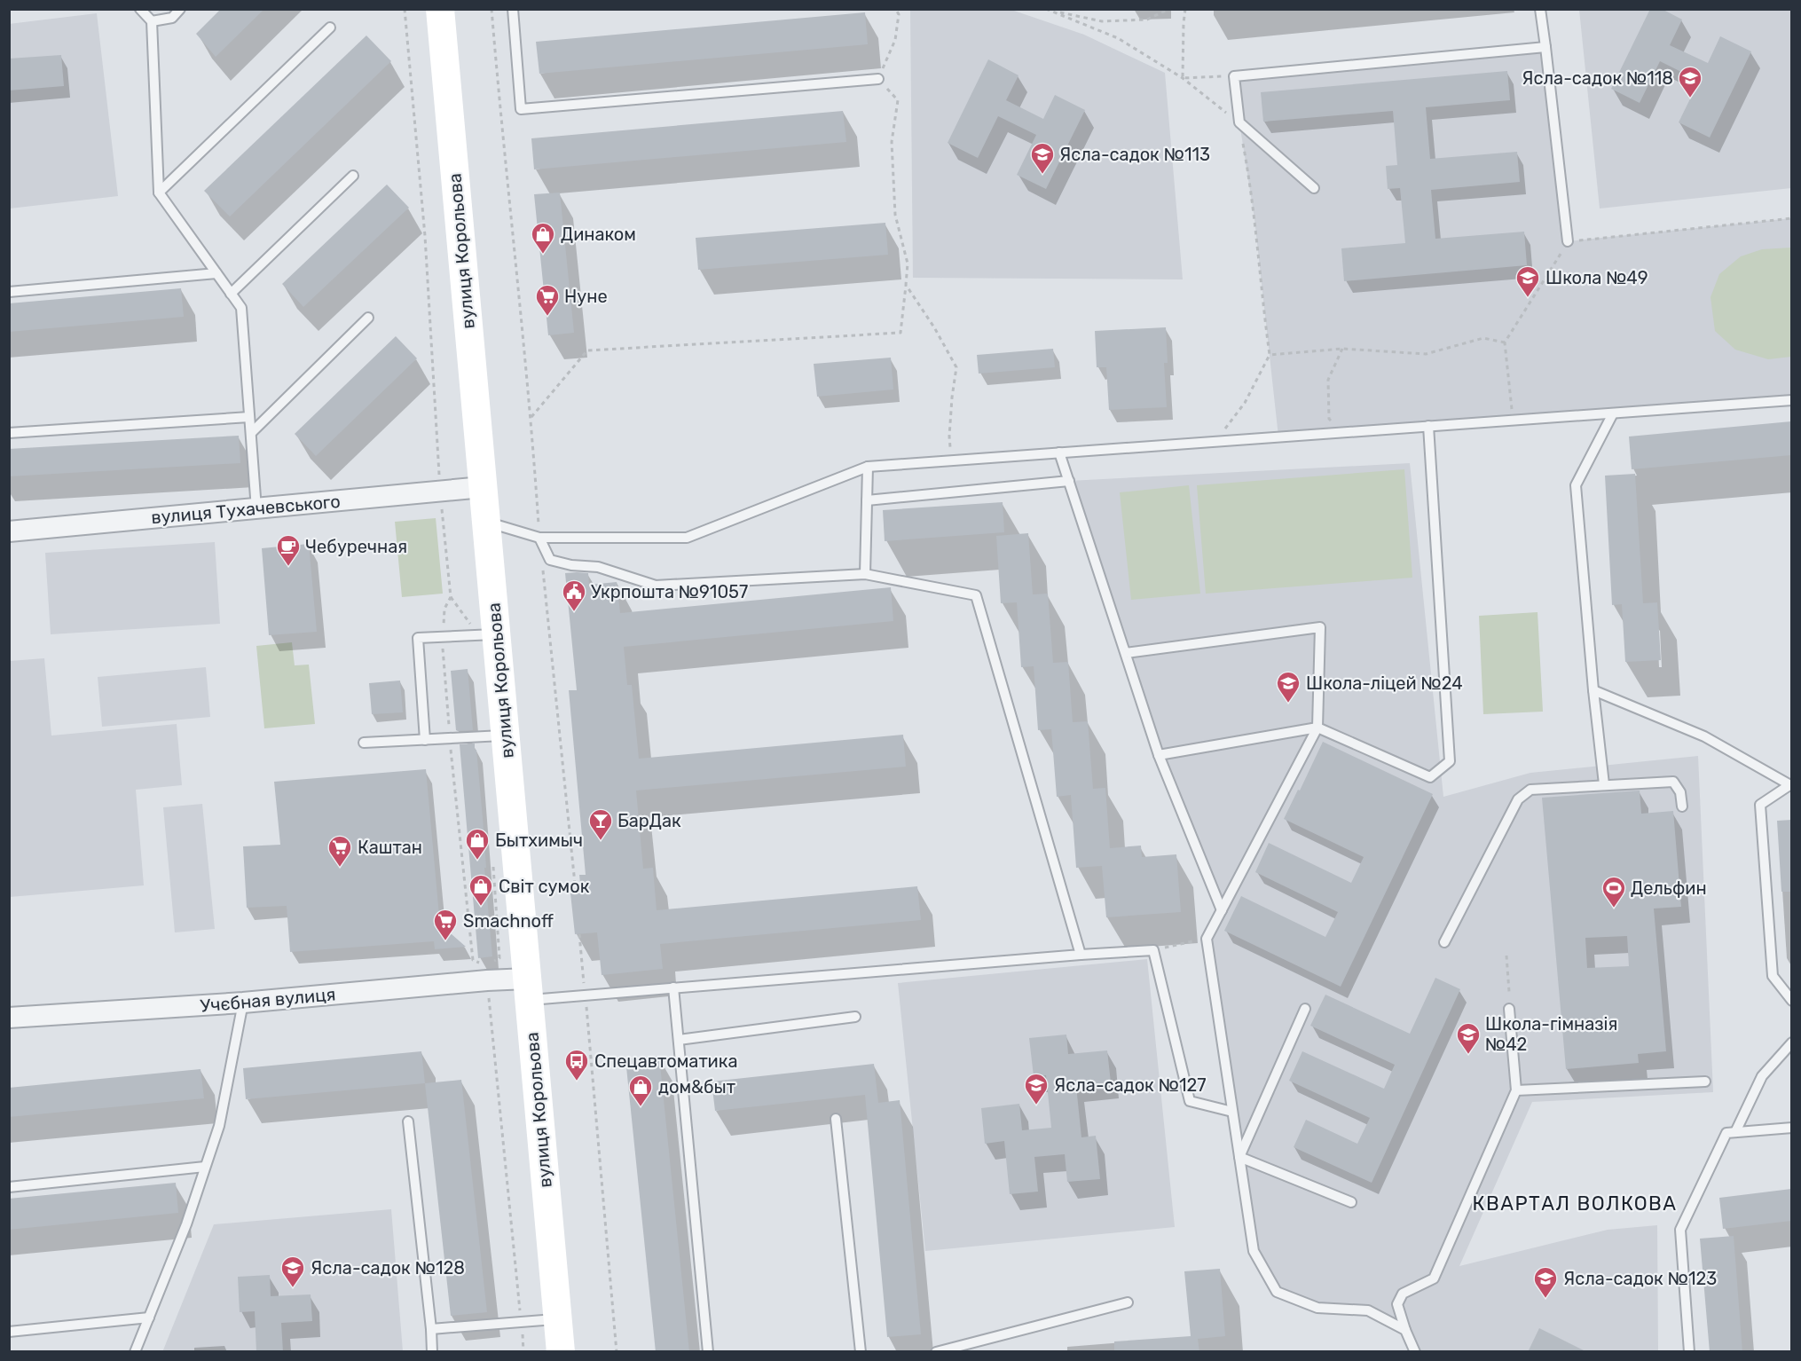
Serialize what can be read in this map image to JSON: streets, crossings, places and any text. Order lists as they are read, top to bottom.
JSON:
{
  "streets": {
    "street": ["вулиця Корольова", "вулиця Тухачевського", "Учєбная вулиця"]
  },
  "crossings": [
    ["вулиця Корольова", "вулиця Тухачевського"],
    ["вулиця Корольова", "Учєбная вулиця"]
  ],
  "districts": ["КВАРТАЛ ВОЛКОВА"],
  "places": {
    "school or university": [
      "Ясла-садок №118",
      "Ясла-садок №113",
      "Школа №49",
      "Школа-ліцей №24",
      "Школа-гімназія №42",
      "Ясла-садок №127",
      "Ясла-садок №128",
      "Ясла-садок №123"
    ],
    "shop": [
      "Динаком",
      "Бытхимыч",
      "Світ сумок",
      "дом&быт"
    ],
    "supermarket": ["Нуне", "Каштан", "Smachnoff"],
    "cafe": ["Чебуречная"],
    "public building": ["Укрпошта №91057"],
    "bar": ["БарДак"],
    "sports": ["Дельфин"],
    "bus stop": ["Спецавтоматика"]
  }
}
